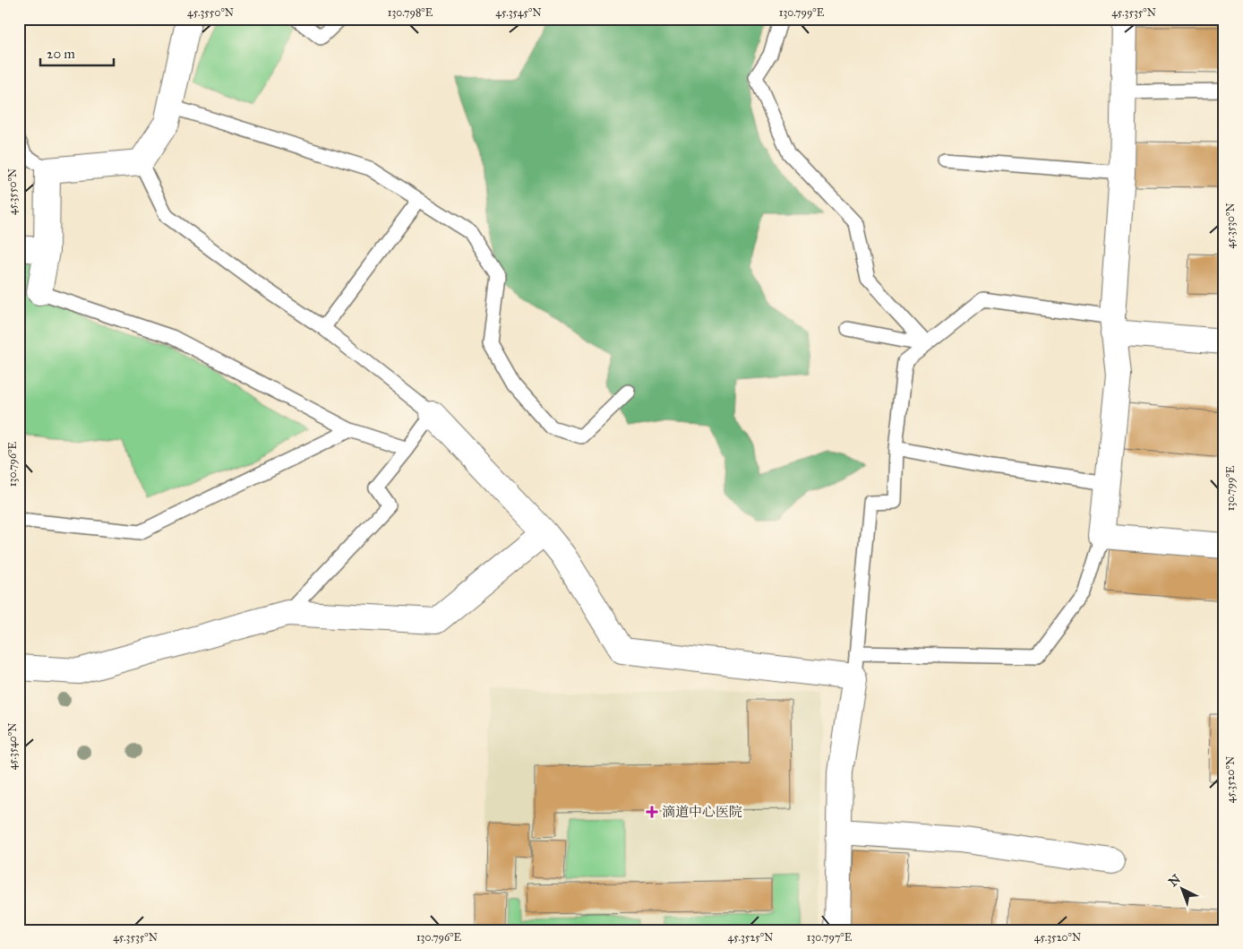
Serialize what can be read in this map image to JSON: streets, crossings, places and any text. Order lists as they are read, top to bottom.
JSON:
{
  "places": {
    "health": ["滴道中心医院"]
  },
  "scale_bar": "20 m",
  "north": "top left",
  "coordinates": [
    "45.3550°N",
    "130.798°E",
    "45.3545°N",
    "130.799°E",
    "45.3535°N",
    "45.3530°N",
    "130.796°E",
    "45.3540°N",
    "45.3520°N",
    "45.3525°N",
    "130.797°E"
  ]
}
